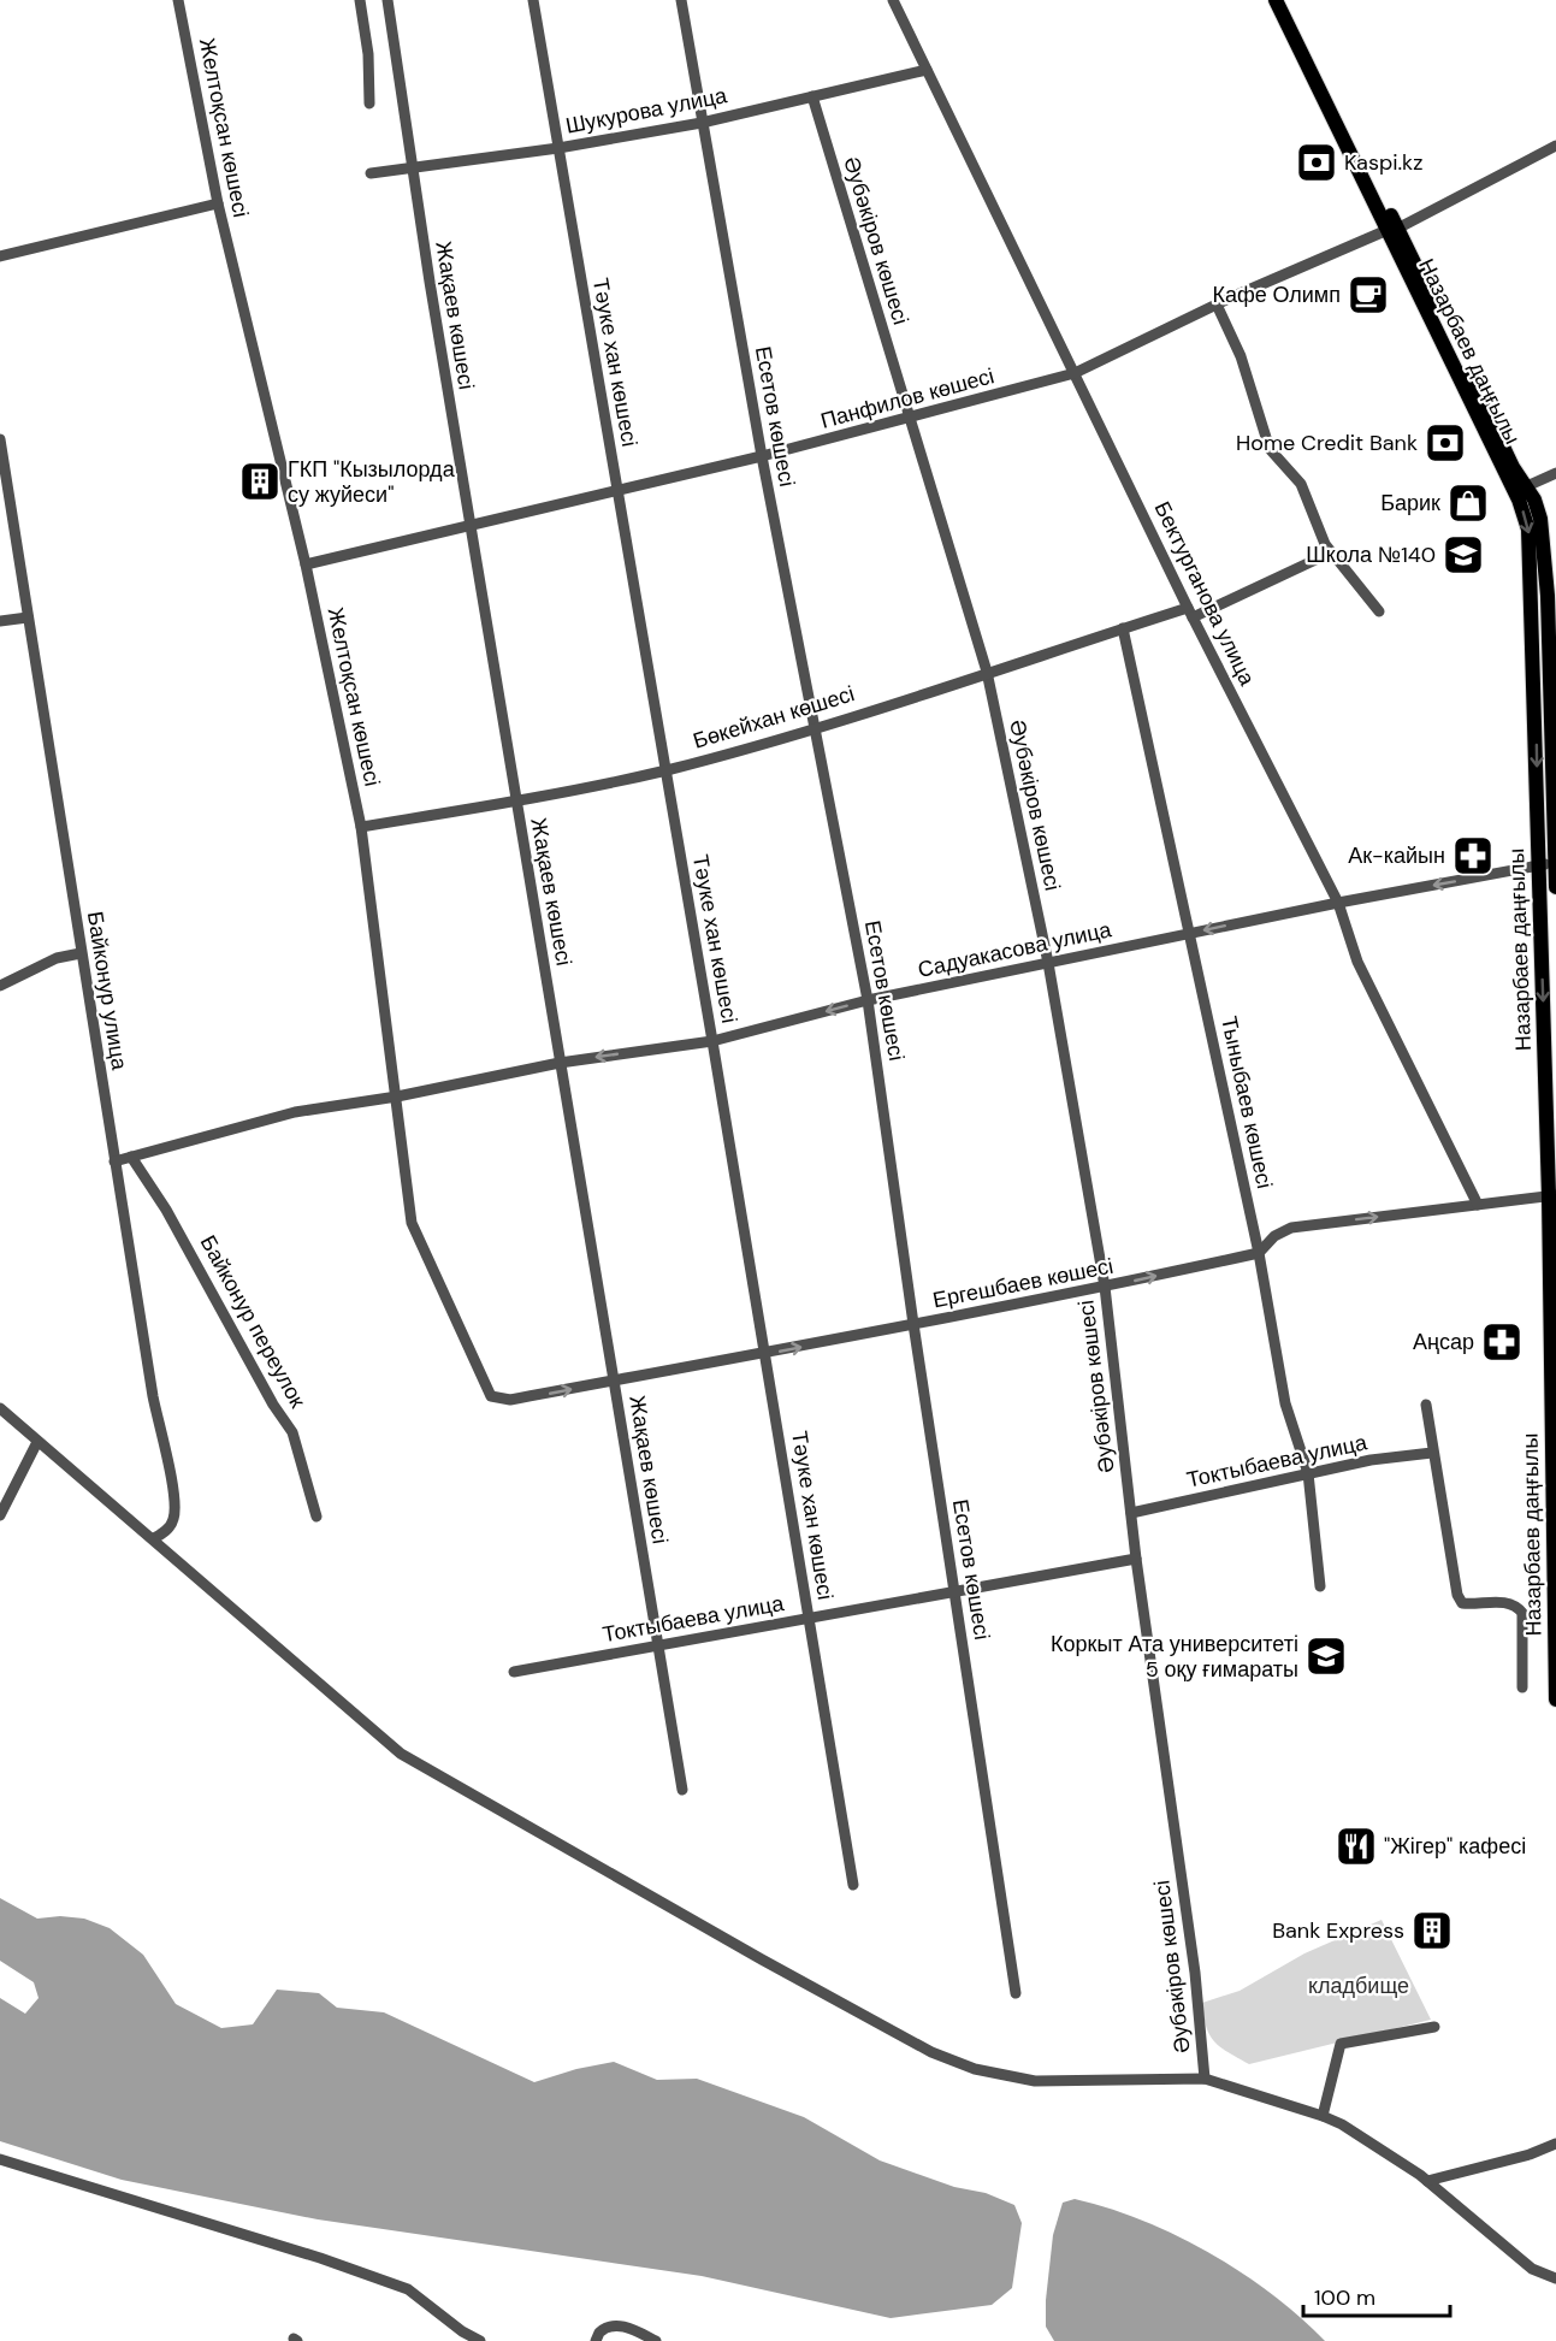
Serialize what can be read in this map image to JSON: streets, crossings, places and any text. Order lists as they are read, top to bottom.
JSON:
{
  "streets": {
    "main road": ["Назарбаев даңғылы"],
    "street": [
      "Шукурова улица",
      "Желтоқсан көшесі",
      "Әубәкіров көшесі",
      "Жақаев көшесі",
      "Тәуке хан көшесі",
      "Панфилов көшесі",
      "Есетов көшесі",
      "Бектурганова улица",
      "Бөкейхан көшесі",
      "Садуакасова улица",
      "Байконур улица",
      "Тыныбаев көшесі",
      "Ергешбаев көшесі",
      "Байконур переулок",
      "Токтыбаева улица"
    ]
  },
  "crossings": [
    ["Шукурова улица", "Әубәкіров көшесі"],
    ["Шукурова улица", "Жақаев көшесі"],
    ["Шукурова улица", "Тәуке хан көшесі"],
    ["Шукурова улица", "Есетов көшесі"],
    ["Шукурова улица", "Бектурганова улица"],
    ["Желтоқсан көшесі", "Панфилов көшесі"],
    ["Желтоқсан көшесі", "Бөкейхан көшесі"],
    ["Желтоқсан көшесі", "Садуакасова улица"],
    ["Желтоқсан көшесі", "Ергешбаев көшесі"],
    ["Әубәкіров көшесі", "Панфилов көшесі"],
    ["Әубәкіров көшесі", "Бөкейхан көшесі"],
    ["Әубәкіров көшесі", "Садуакасова улица"],
    ["Әубәкіров көшесі", "Ергешбаев көшесі"],
    ["Әубәкіров көшесі", "Токтыбаева улица"],
    ["Жақаев көшесі", "Панфилов көшесі"],
    ["Жақаев көшесі", "Бөкейхан көшесі"],
    ["Жақаев көшесі", "Садуакасова улица"],
    ["Жақаев көшесі", "Ергешбаев көшесі"],
    ["Жақаев көшесі", "Токтыбаева улица"],
    ["Назарбаев даңғылы", "Панфилов көшесі"],
    ["Назарбаев даңғылы", "Садуакасова улица"],
    ["Назарбаев даңғылы", "Ергешбаев көшесі"],
    ["Тәуке хан көшесі", "Панфилов көшесі"],
    ["Тәуке хан көшесі", "Бөкейхан көшесі"],
    ["Тәуке хан көшесі", "Садуакасова улица"],
    ["Тәуке хан көшесі", "Ергешбаев көшесі"],
    ["Тәуке хан көшесі", "Токтыбаева улица"],
    ["Панфилов көшесі", "Есетов көшесі"],
    ["Панфилов көшесі", "Бектурганова улица"],
    ["Есетов көшесі", "Бөкейхан көшесі"],
    ["Есетов көшесі", "Садуакасова улица"],
    ["Есетов көшесі", "Ергешбаев көшесі"],
    ["Есетов көшесі", "Токтыбаева улица"],
    ["Бектурганова улица", "Бөкейхан көшесі"],
    ["Бектурганова улица", "Садуакасова улица"],
    ["Бектурганова улица", "Ергешбаев көшесі"],
    ["Бөкейхан көшесі", "Тыныбаев көшесі"],
    ["Садуакасова улица", "Байконур улица"],
    ["Садуакасова улица", "Тыныбаев көшесі"],
    ["Садуакасова улица", "Байконур переулок"],
    ["Тыныбаев көшесі", "Ергешбаев көшесі"],
    ["Тыныбаев көшесі", "Токтыбаева улица"]
  ],
  "one_way": ["Садуакасова улица", "Ергешбаев көшесі"],
  "parks": ["кладбище"],
  "places": {
    "bank": ["Kaspi.kz", "Home Credit Bank"],
    "cafe": ["Кафе Олимп"],
    "building": ["ГКП \"Кызылорда су жуйеси\"", "Bank Express"],
    "shop": ["Барик"],
    "school or university": ["Школа №140", "Коркыт Ата университеті 5 оқу ғимараты"],
    "pharmacy": ["Ак-кайын", "Аңсар"],
    "restaurant": ["\"Жігер\" кафесі"]
  },
  "scale_bar": "100 m"
}
